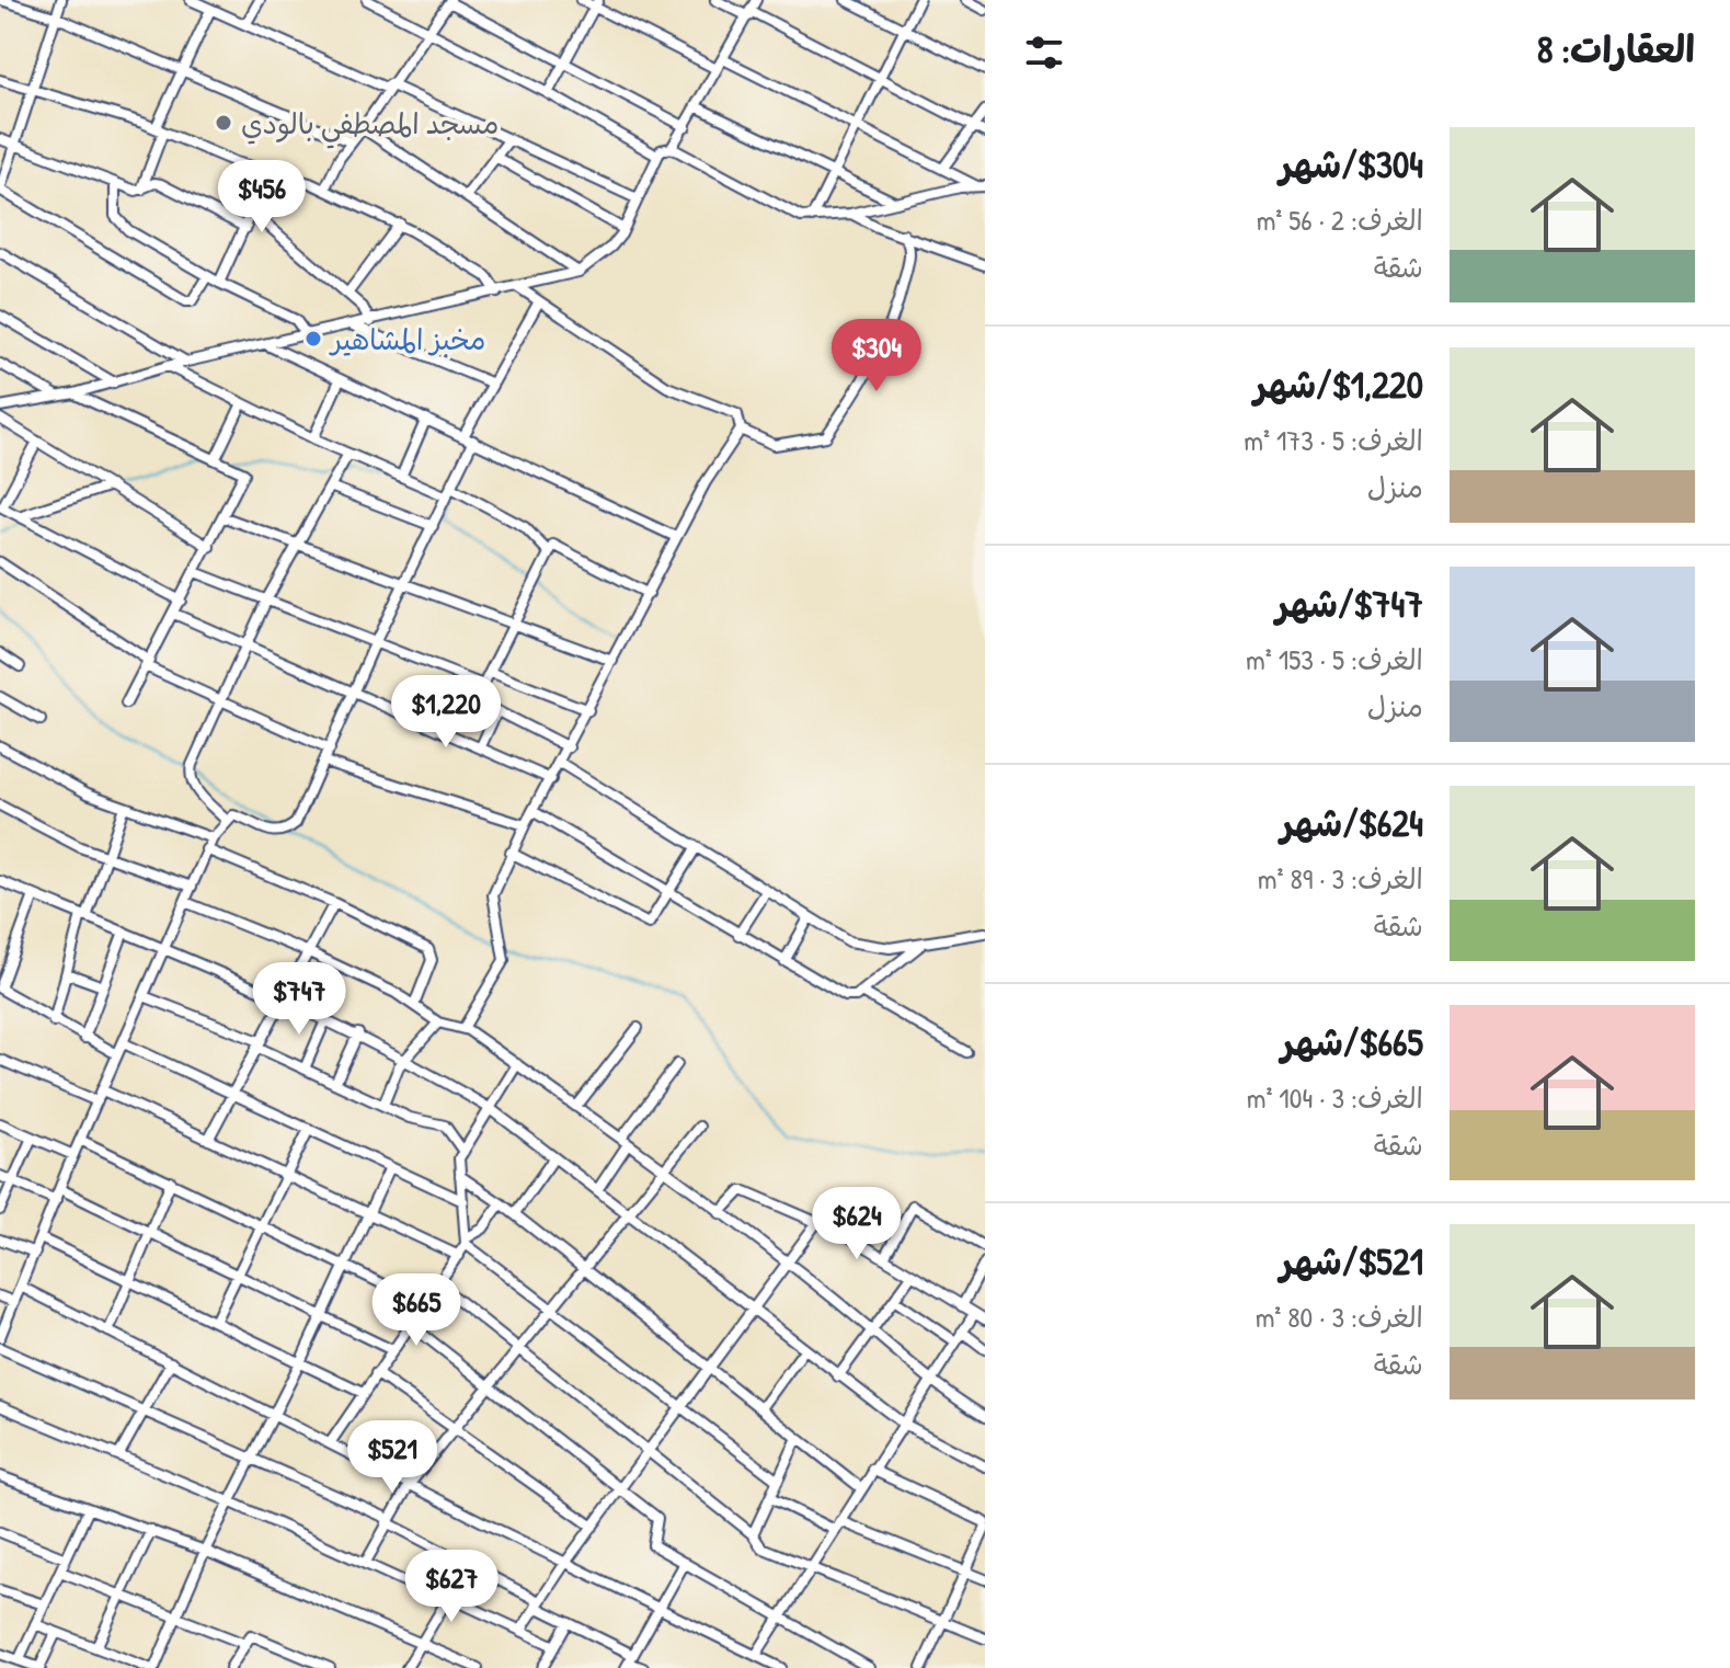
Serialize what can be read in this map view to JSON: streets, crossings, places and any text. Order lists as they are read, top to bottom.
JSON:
{
  "places": ["مسجد المصطفي بالودي", "مخبز المشاهير"],
  "page": {
    "heading": "العقارات: 8",
    "list": [
      {
        "name": "$304/شهر",
        "note": "الغرف: 2 · 56 m² · شقة"
      },
      {
        "name": "$1,220/شهر",
        "note": "الغرف: 5 · 173 m² · منزل"
      },
      {
        "name": "$747/شهر",
        "note": "الغرف: 5 · 153 m² · منزل"
      },
      {
        "name": "$624/شهر",
        "note": "الغرف: 3 · 89 m² · شقة"
      },
      {
        "name": "$665/شهر",
        "note": "الغرف: 3 · 104 m² · شقة"
      },
      {
        "name": "$521/شهر",
        "note": "الغرف: 3 · 80 m² · شقة"
      }
    ],
    "price": [
      "$456",
      "$304",
      "$1,220",
      "$747",
      "$624",
      "$665",
      "$521",
      "$627"
    ]
  }
}
